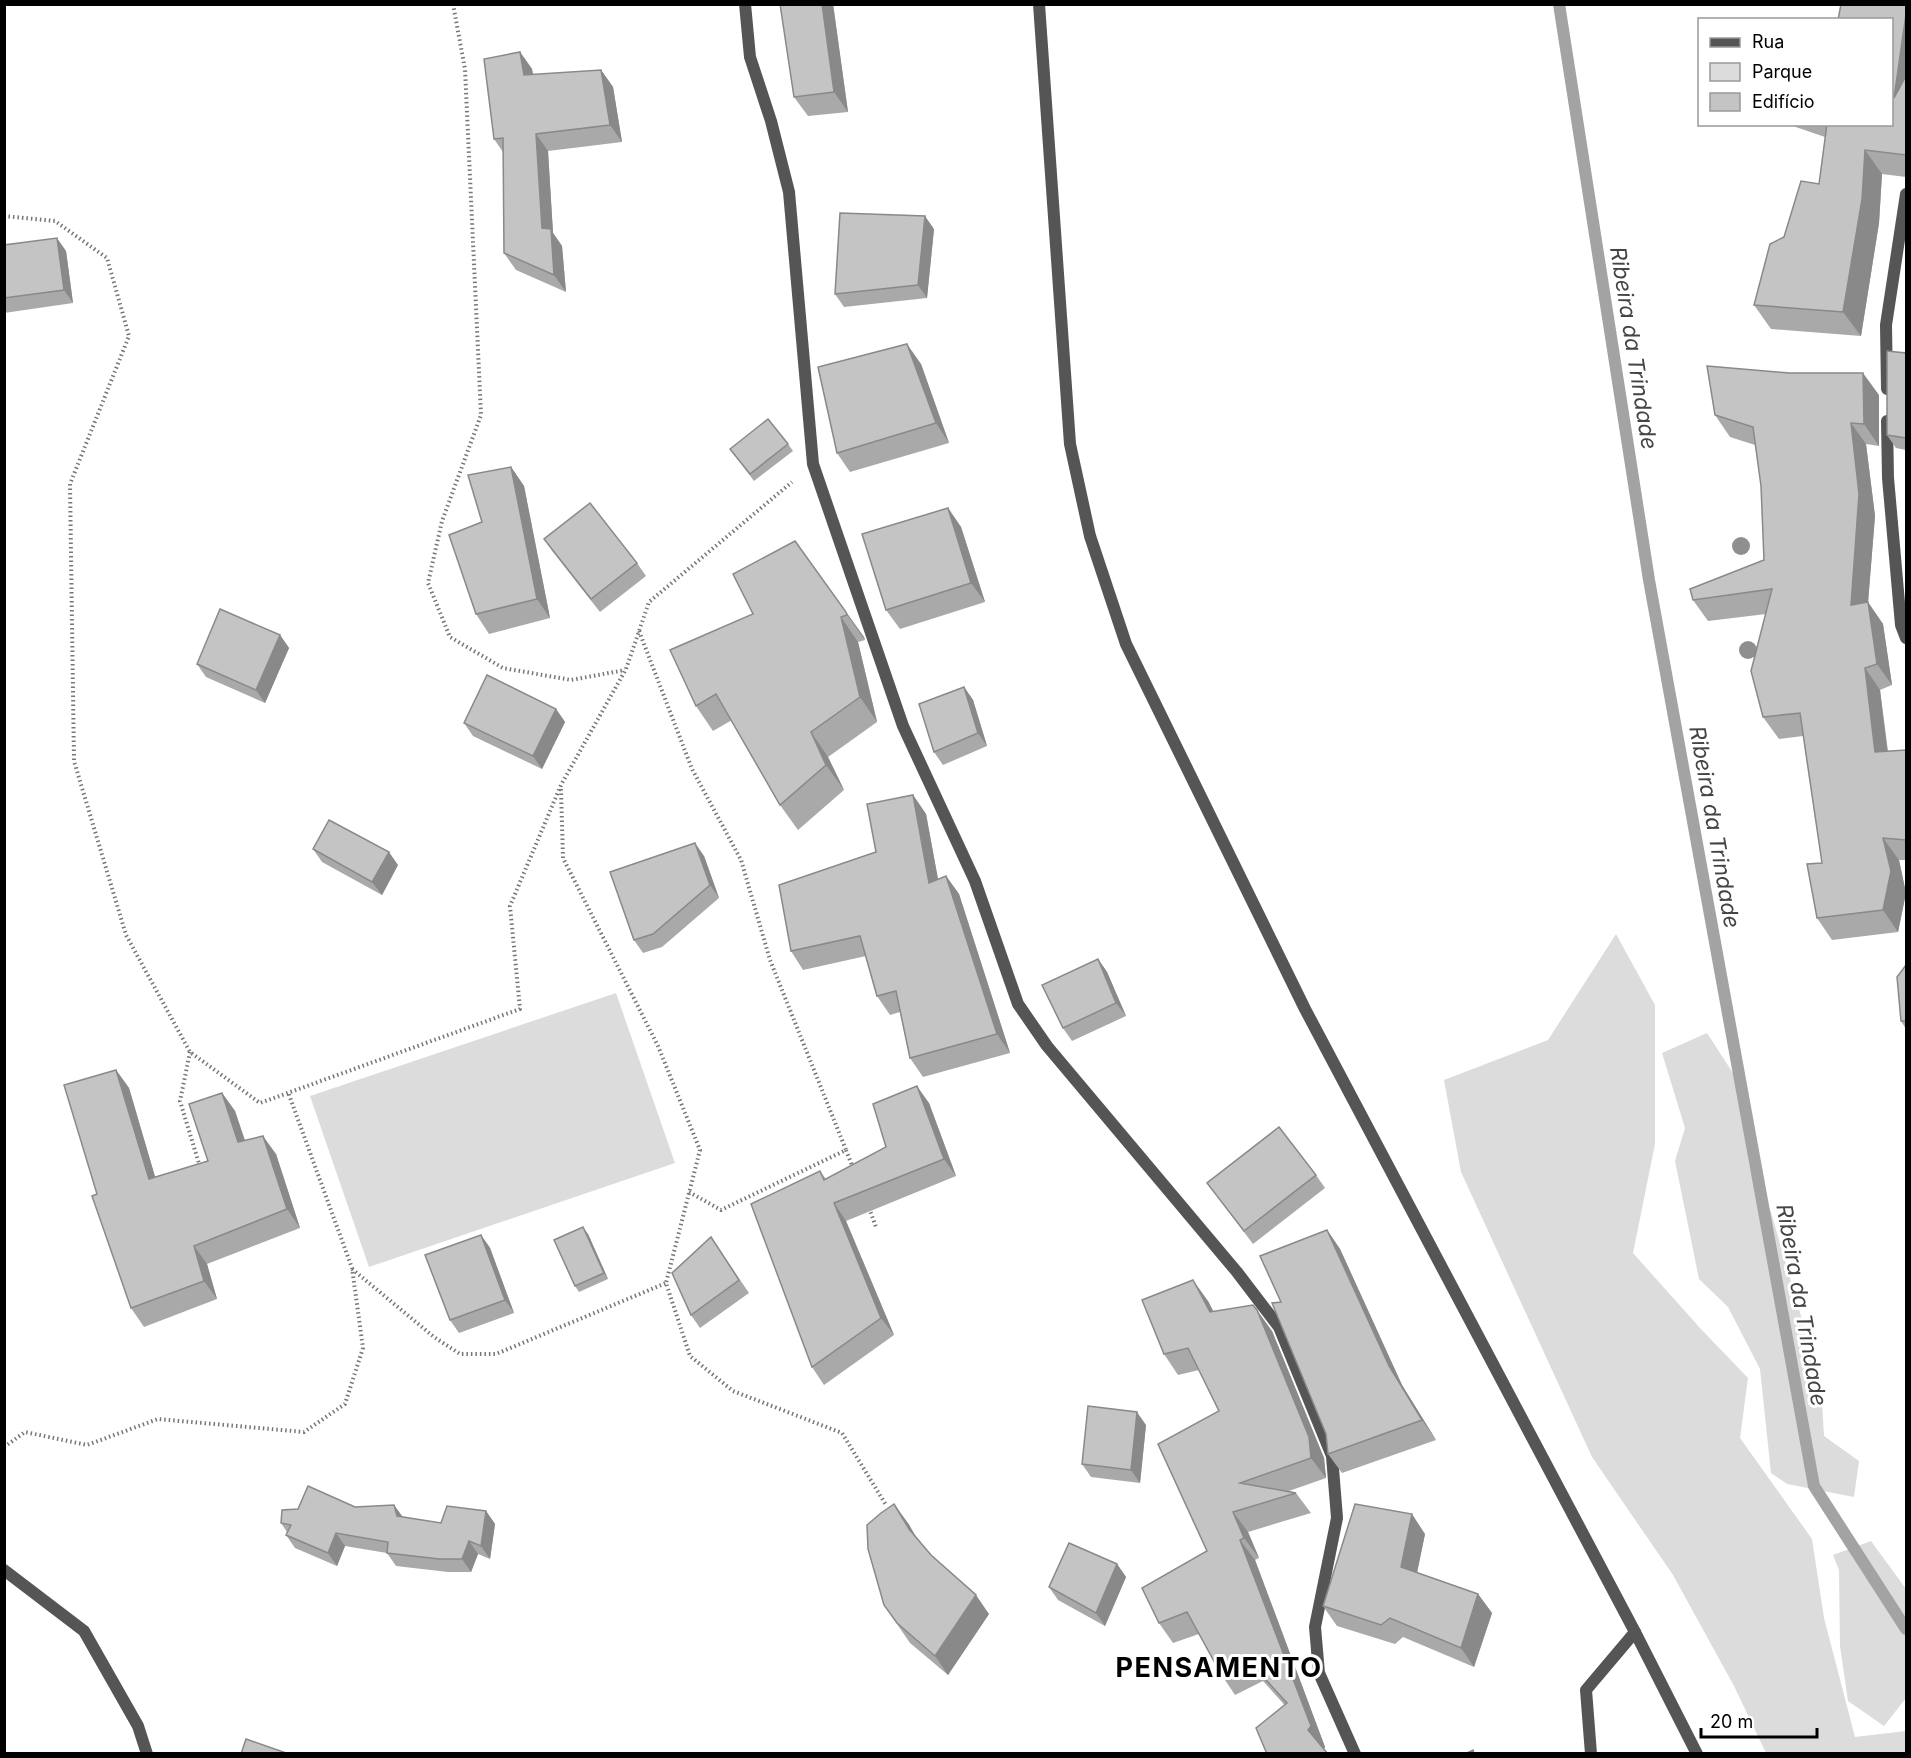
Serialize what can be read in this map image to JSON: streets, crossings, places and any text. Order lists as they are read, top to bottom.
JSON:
{
  "districts": ["PENSAMENTO"],
  "water": ["Ribeira da Trindade"],
  "legend": ["Rua", "Parque", "Edifício"],
  "scale_bar": "20 m"
}
